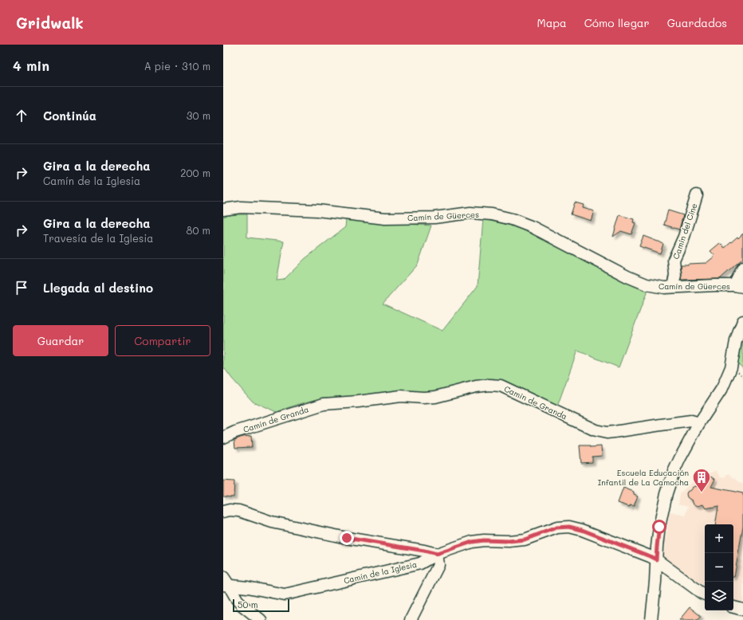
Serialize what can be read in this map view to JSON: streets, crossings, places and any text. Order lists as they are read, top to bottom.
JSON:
{
  "streets": {
    "street": [
      "Camín de Güerces",
      "Camín del Cine",
      "Camín de Granda",
      "Camín de la Iglesia"
    ]
  },
  "crossings": [
    ["Camín de Güerces", "Camín del Cine"]
  ],
  "places": {
    "building": ["Escuela Educación Infantil de La Camocha"]
  },
  "scale_bar": "50 m",
  "page": {
    "header": "Gridwalk",
    "nav": ["Mapa", "Cómo llegar", "Guardados"],
    "heading": ["4 min", "A pie · 310 m"],
    "list": [
      ["Continúa", "30 m"],
      ["Gira a la derecha", "Camín de la Iglesia", "200 m"],
      ["Gira a la derecha", "Travesía de la Iglesia", "80 m"],
      "Llegada al destino"
    ],
    "buttons": ["Guardar", "Compartir"],
    "map_buttons": ["+", "−"],
    "scale": "50 m"
  }
}
